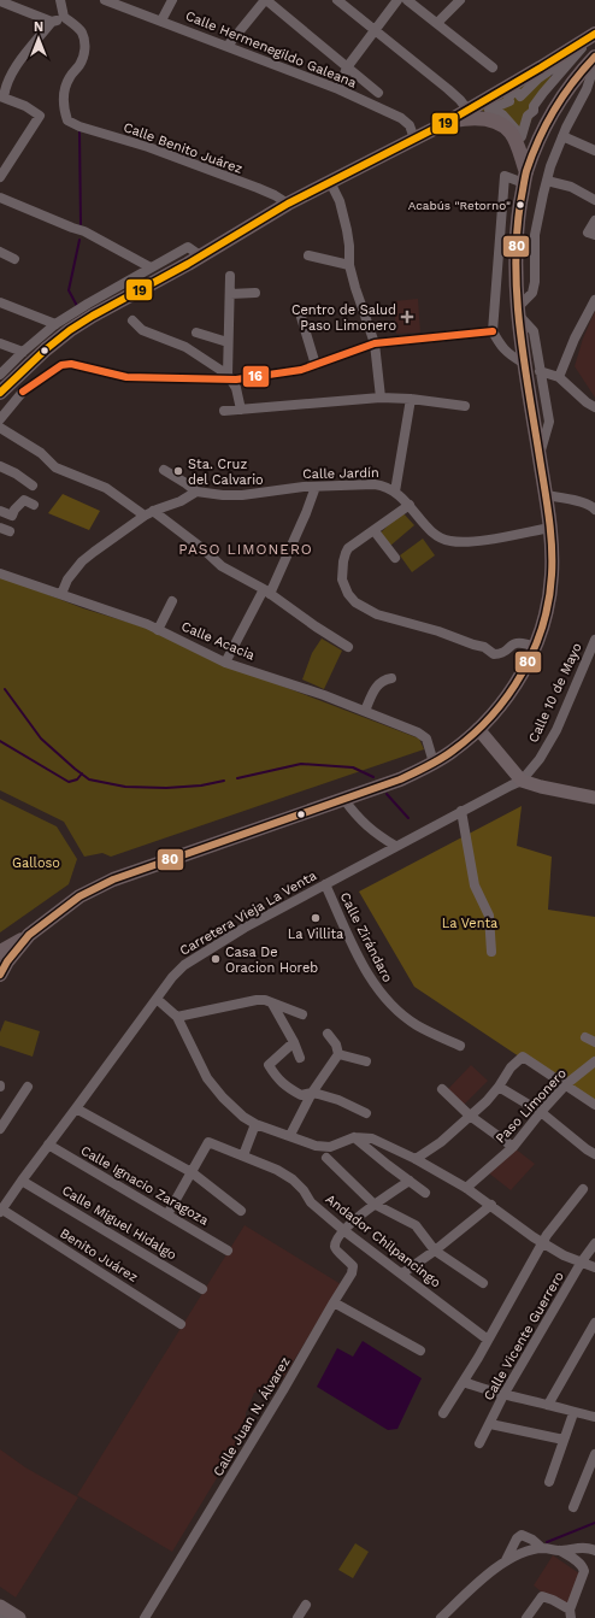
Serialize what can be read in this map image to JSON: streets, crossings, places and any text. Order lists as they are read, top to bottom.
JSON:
{
  "streets": {
    "street": [
      "Calle Hermenegildo Galeana",
      "Calle Benito Juárez",
      "Calle Jardín",
      "Calle Acacia",
      "Calle 10 de Mayo",
      "Carretera Vieja La Venta",
      "Calle Zirándaro",
      "Paso Limonero",
      "Calle Ignacio Zaragoza",
      "Calle Miguel Hidalgo",
      "Andador Chilpancingo",
      "Benito Juárez",
      "Calle Vicente Guerrero",
      "Calle Juan N. Álvarez"
    ]
  },
  "crossings": [
    ["Calle 10 de Mayo", "Carretera Vieja La Venta"],
    ["Carretera Vieja La Venta", "Calle Zirándaro"],
    ["Carretera Vieja La Venta", "Calle Ignacio Zaragoza"],
    ["Carretera Vieja La Venta", "Calle Miguel Hidalgo"],
    ["Carretera Vieja La Venta", "Benito Juárez"],
    ["Andador Chilpancingo", "Calle Juan N. Álvarez"]
  ],
  "districts": ["PASO LIMONERO"],
  "parks": ["Galloso", "La Venta"],
  "places": {
    "other": [
      "Acabús \"Retorno\"",
      "Sta. Cruz del Calvario",
      "La Villita",
      "Casa De Oracion Horeb"
    ],
    "health": ["Centro de Salud Paso Limonero"]
  },
  "lines": ["transit line 19", "transit line 80", "transit line 16"],
  "north": "top"
}
